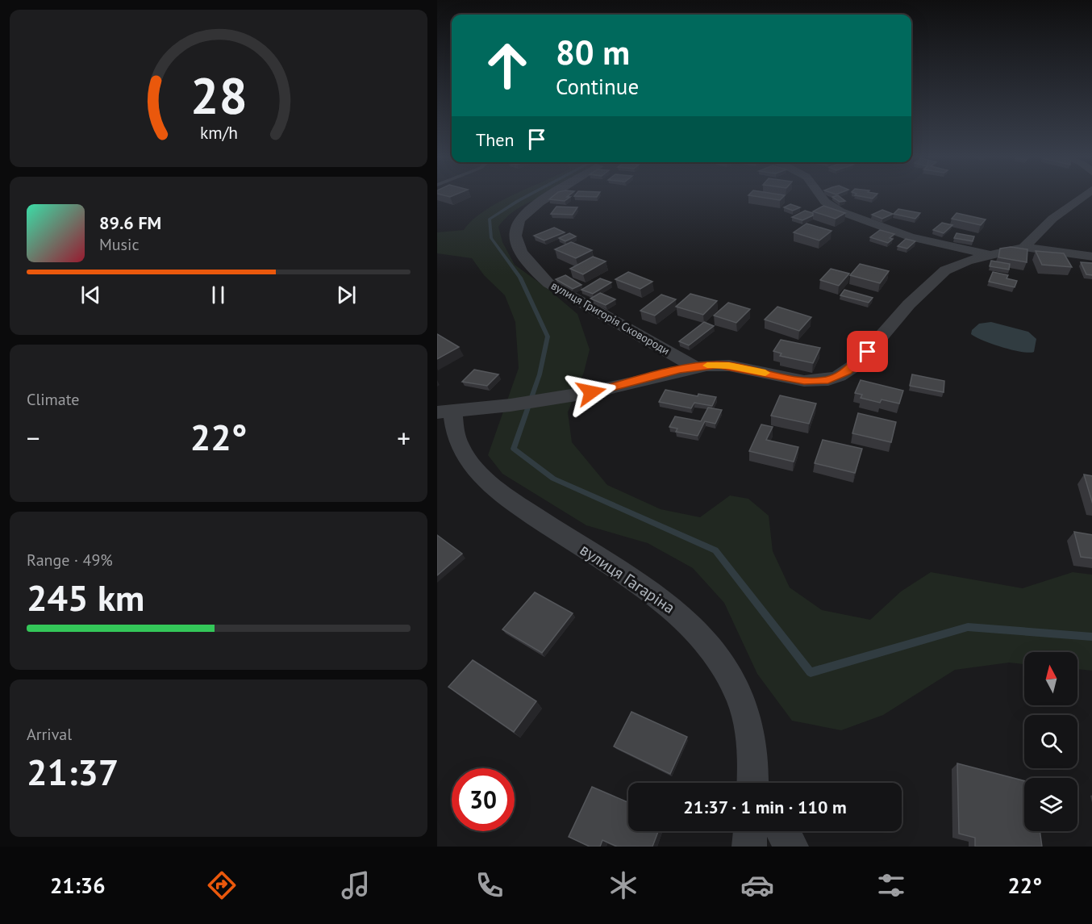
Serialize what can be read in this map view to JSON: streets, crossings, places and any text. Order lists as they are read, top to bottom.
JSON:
{
  "streets": {
    "street": ["вулиця Григорія Сковороди", "вулиця Гагаріна"]
  },
  "north": "top",
  "page": {
    "turn": ["80 m", "Continue"],
    "then": "Then",
    "song": ["89.6 FM", "Music"],
    "tile": [
      "Climate",
      ["Range · 49%", "245 km"],
      ["Arrival", "21:37"]
    ],
    "heat": ["−", "22°", "+"],
    "limit": "30",
    "trip": "21:37 · 1 min · 110 m",
    "tabs": ["21:36", "22°"],
    "gauge": ["28", "km/h"]
  }
}
